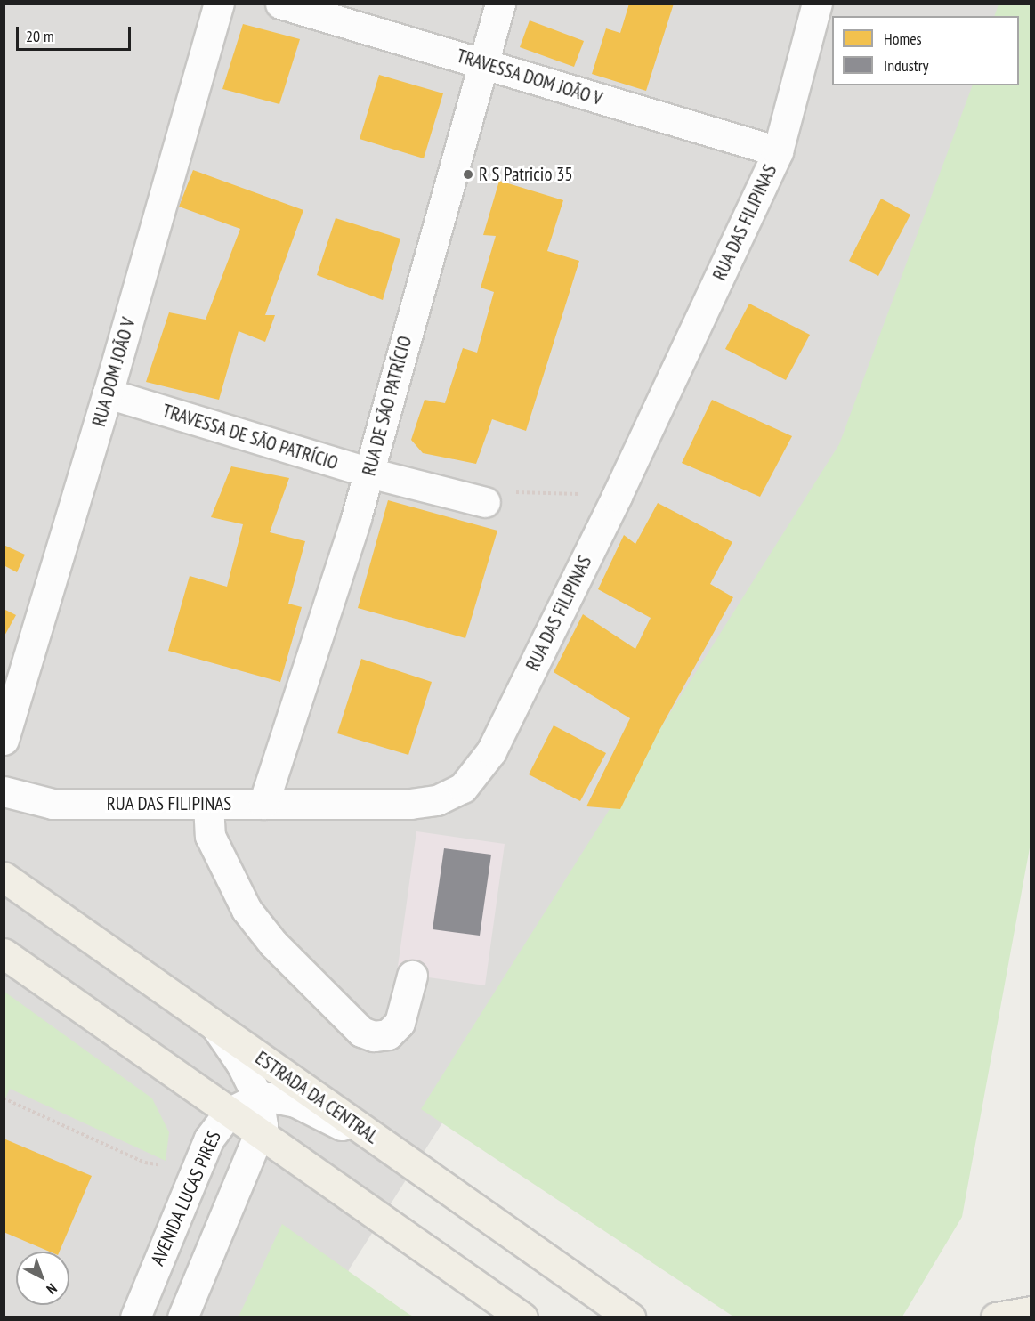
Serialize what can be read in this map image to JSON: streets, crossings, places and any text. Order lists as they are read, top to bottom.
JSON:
{
  "streets": {
    "main road": ["ESTRADA DA CENTRAL"],
    "street": [
      "TRAVESSA DOM JOÃO V",
      "RUA DAS FILIPINAS",
      "RUA DOM JOÃO V",
      "RUA DE SÃO PATRÍCIO",
      "TRAVESSA DE SÃO PATRÍCIO",
      "AVENIDA LUCAS PIRES"
    ]
  },
  "crossings": [
    ["TRAVESSA DOM JOÃO V", "RUA DAS FILIPINAS"],
    ["TRAVESSA DOM JOÃO V", "RUA DE SÃO PATRÍCIO"],
    ["RUA DAS FILIPINAS", "RUA DE SÃO PATRÍCIO"],
    ["RUA DOM JOÃO V", "TRAVESSA DE SÃO PATRÍCIO"],
    ["RUA DE SÃO PATRÍCIO", "TRAVESSA DE SÃO PATRÍCIO"]
  ],
  "places": ["R S Patricio 35"],
  "legend": ["Homes", "Industry"],
  "scale_bar": "20 m",
  "north": "bottom right"
}
